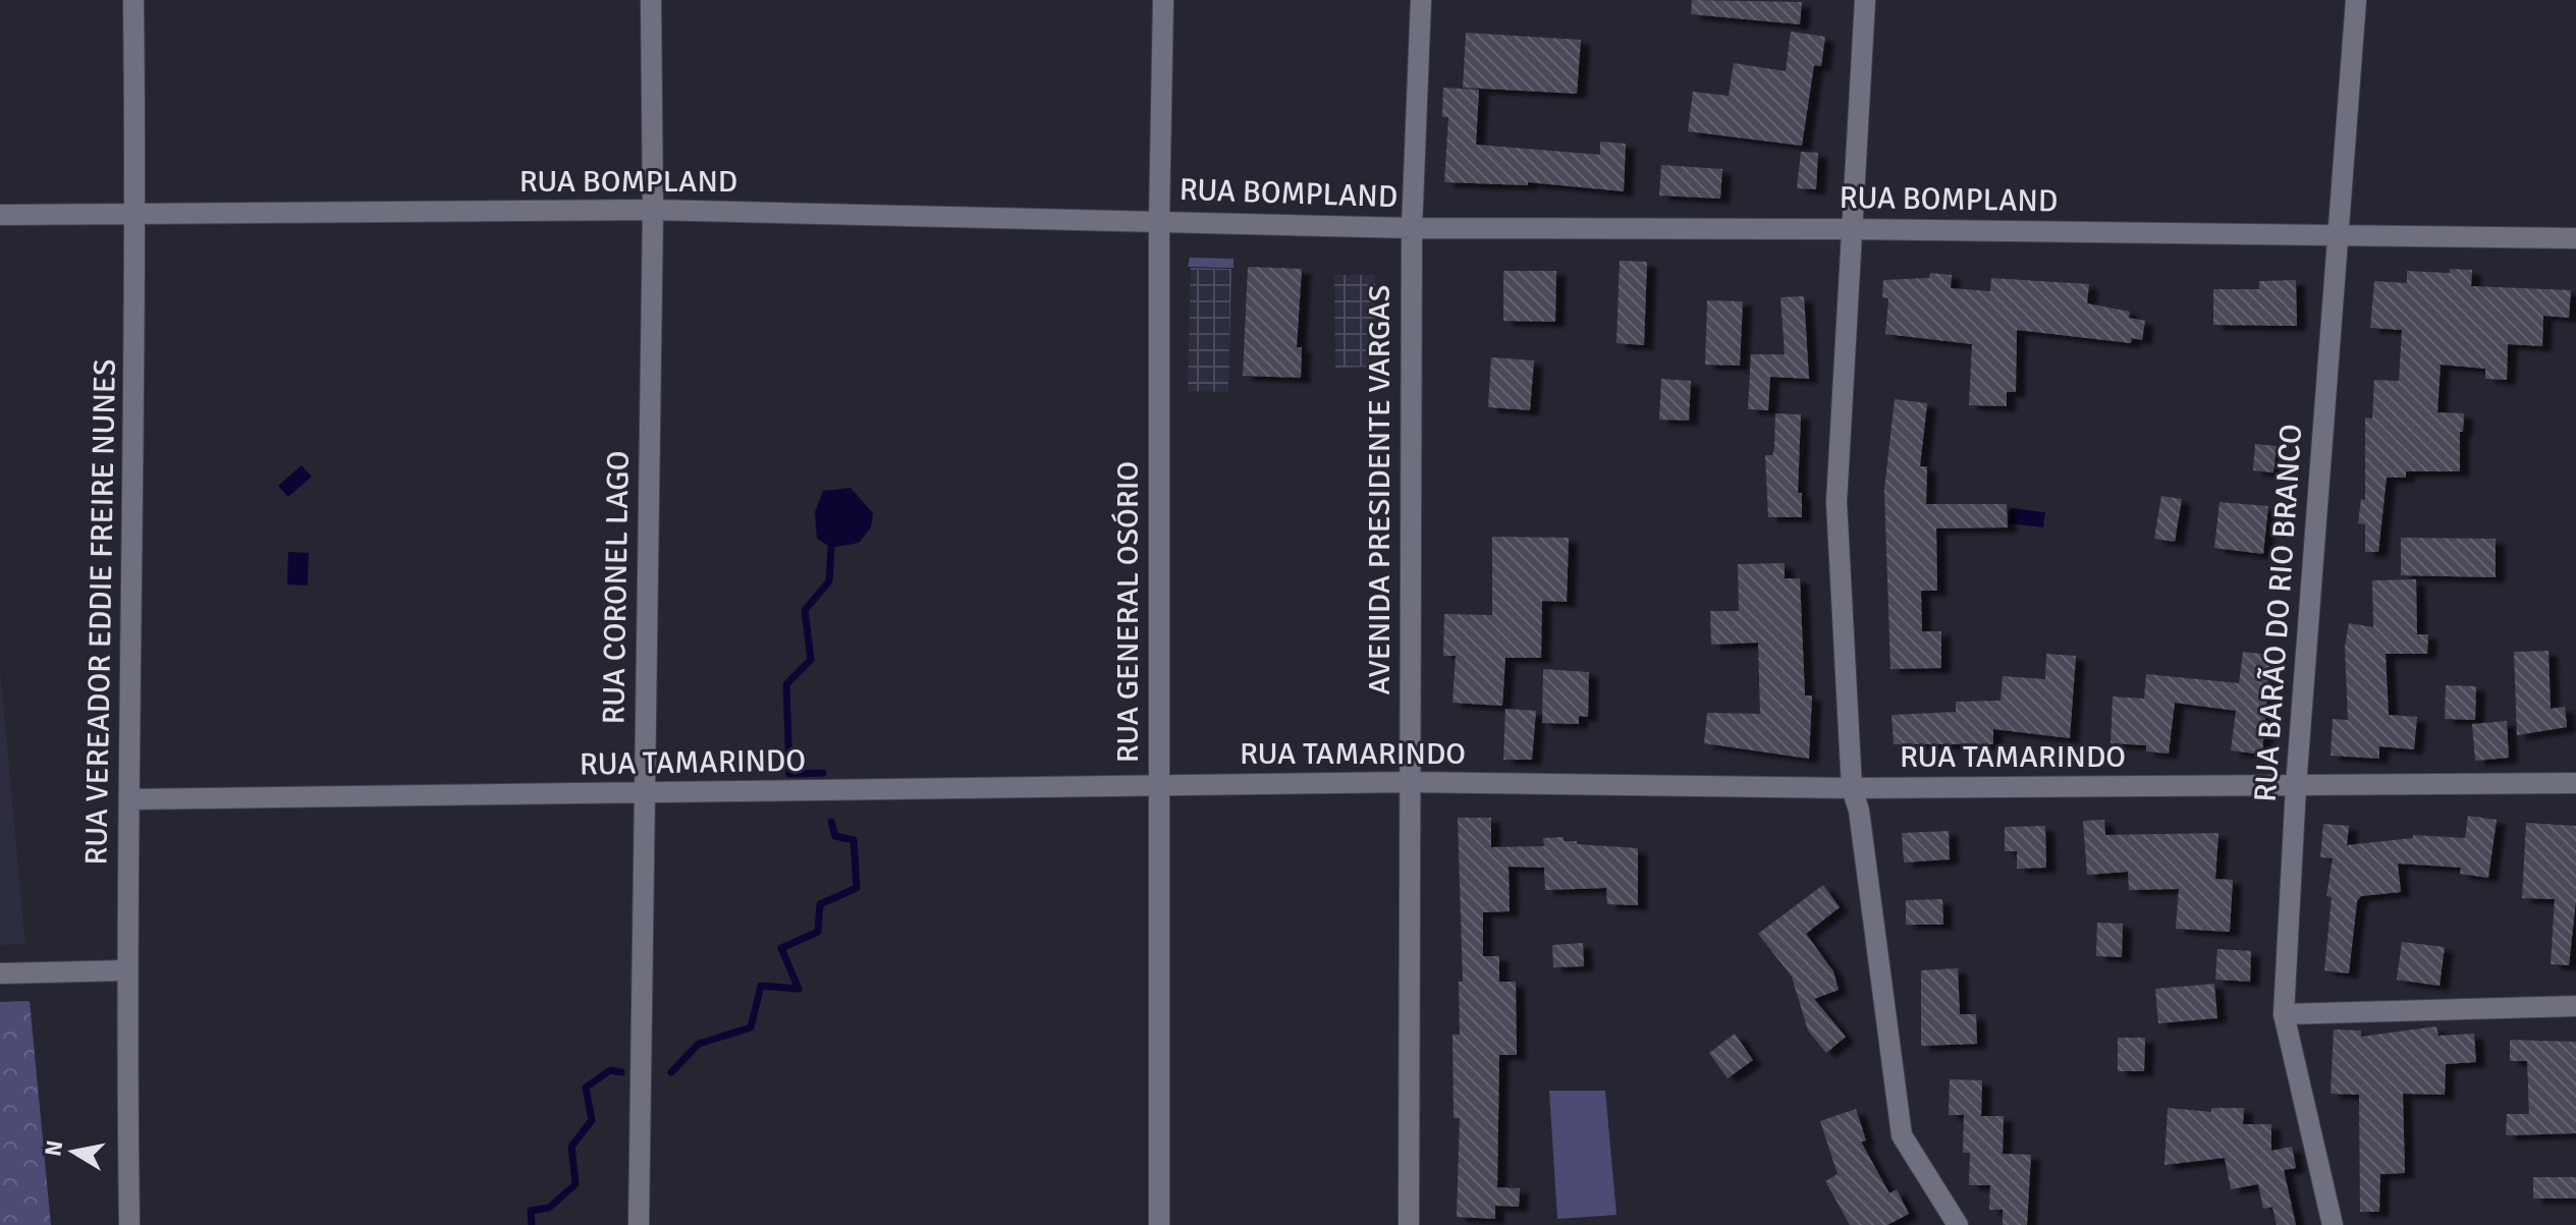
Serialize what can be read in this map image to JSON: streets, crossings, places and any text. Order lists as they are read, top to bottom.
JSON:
{
  "streets": {
    "street": [
      "RUA BOMPLAND",
      "AVENIDA PRESIDENTE VARGAS",
      "RUA CORONEL LAGO",
      "RUA VEREADOR EDDIE FREIRE NUNES",
      "RUA GENERAL OSÓRIO",
      "RUA BARÃO DO RIO BRANCO",
      "RUA TAMARINDO"
    ]
  },
  "crossings": [
    ["RUA BOMPLAND", "AVENIDA PRESIDENTE VARGAS"],
    ["RUA BOMPLAND", "RUA CORONEL LAGO"],
    ["RUA BOMPLAND", "RUA VEREADOR EDDIE FREIRE NUNES"],
    ["RUA BOMPLAND", "RUA GENERAL OSÓRIO"],
    ["RUA BOMPLAND", "RUA BARÃO DO RIO BRANCO"],
    ["AVENIDA PRESIDENTE VARGAS", "RUA TAMARINDO"],
    ["RUA CORONEL LAGO", "RUA TAMARINDO"],
    ["RUA VEREADOR EDDIE FREIRE NUNES", "RUA TAMARINDO"],
    ["RUA GENERAL OSÓRIO", "RUA TAMARINDO"],
    ["RUA BARÃO DO RIO BRANCO", "RUA TAMARINDO"]
  ],
  "north": "left"
}
